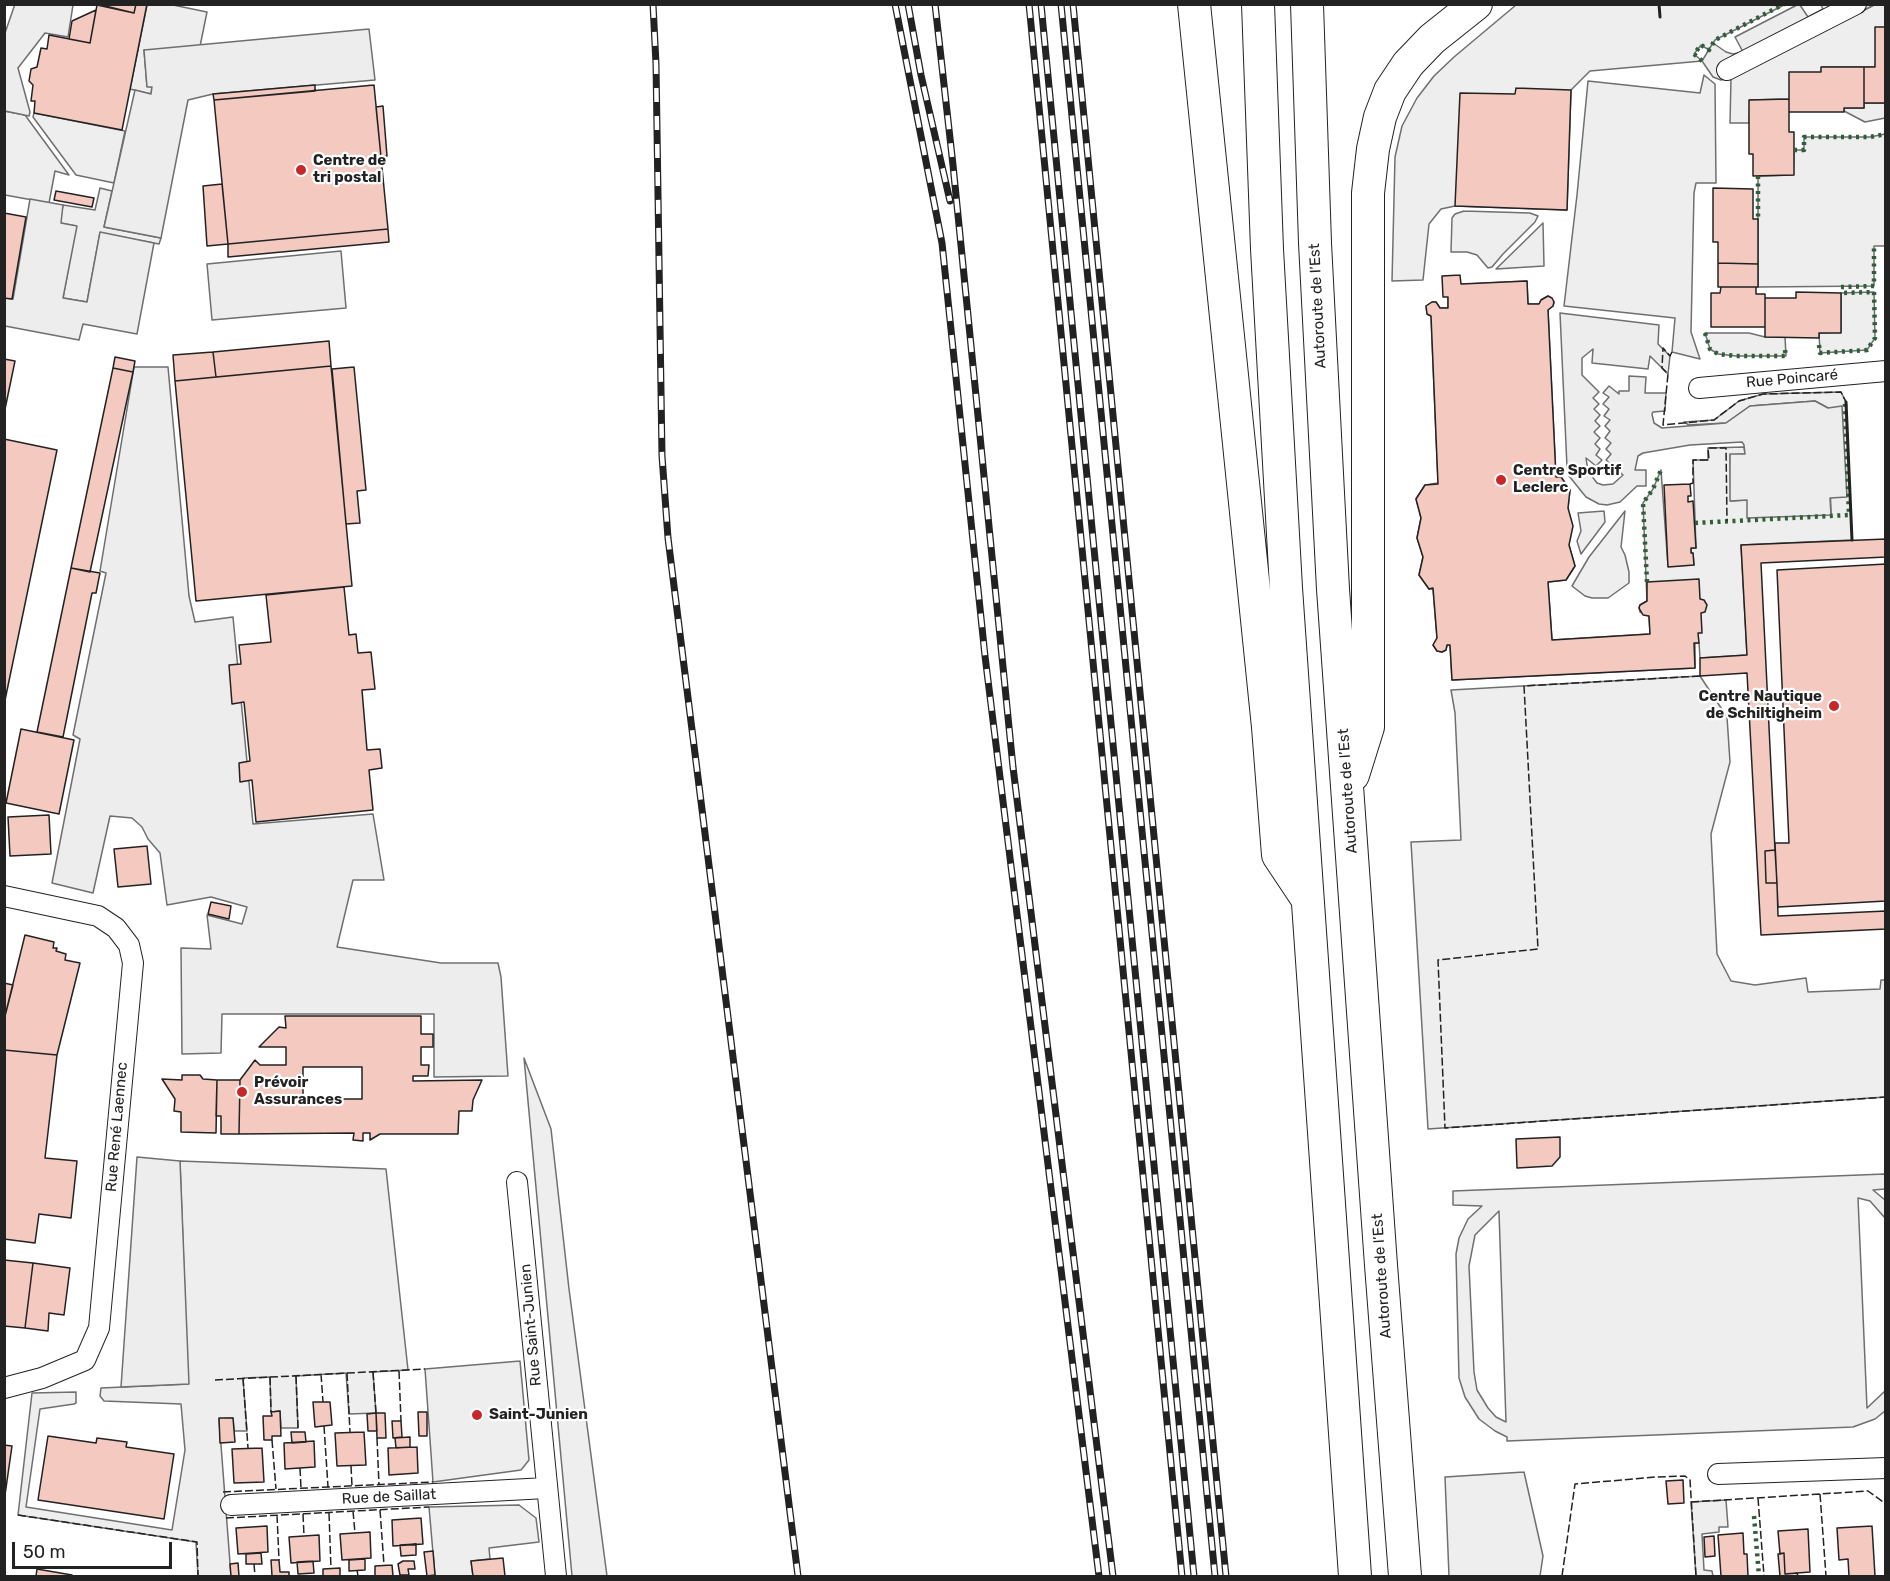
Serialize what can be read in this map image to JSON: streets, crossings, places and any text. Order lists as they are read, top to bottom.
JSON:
{
  "streets": {
    "highway": ["Autoroute de l’Est"],
    "street": [
      "Rue Poincaré",
      "Rue René Laennec",
      "Rue Saint-Junien",
      "Rue de Saillat"
    ]
  },
  "crossings": [
    ["Rue Saint-Junien", "Rue de Saillat"]
  ],
  "places": [
    "Centre de tri postal",
    "Centre Sportif Leclerc",
    "Centre Nautique de Schiltigheim",
    "Prévoir Assurances",
    "Saint-Junien"
  ],
  "scale_bar": "50 m"
}
